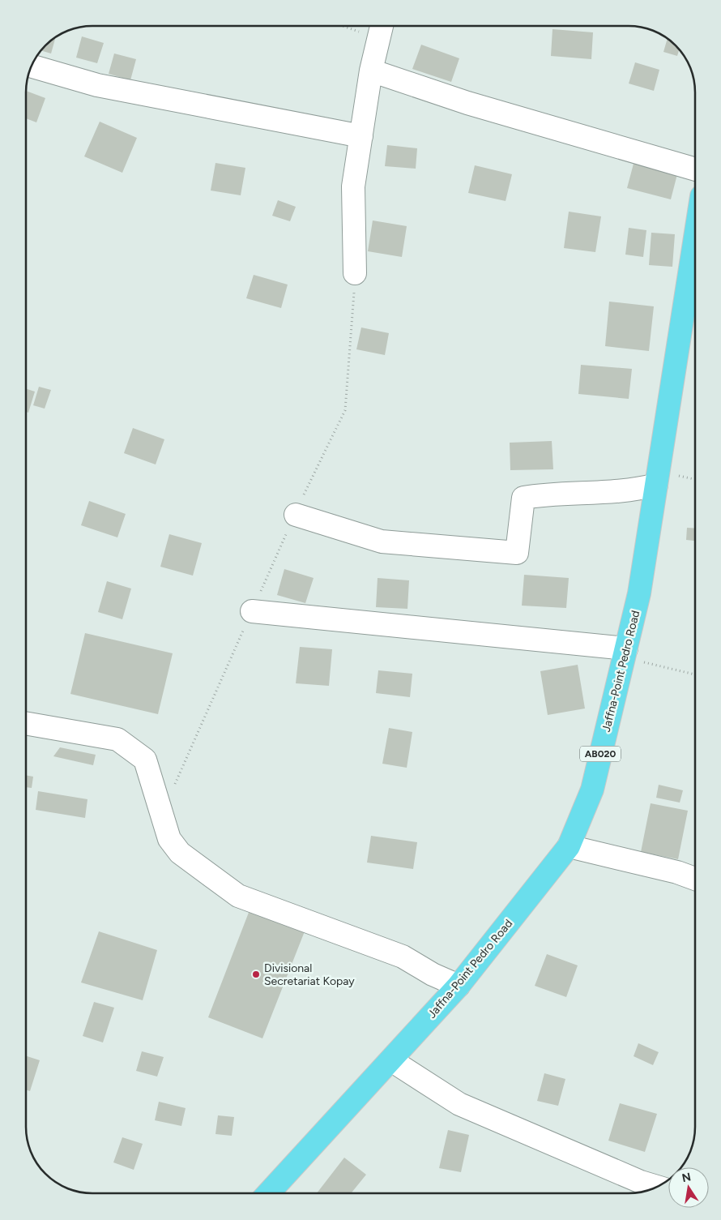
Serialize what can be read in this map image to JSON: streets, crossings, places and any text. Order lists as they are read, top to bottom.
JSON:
{
  "streets": {
    "main road": ["Jaffna-Point Pedro Road", "AB020"]
  },
  "places": ["Divisional Secretariat Kopay"],
  "north": "top"
}
